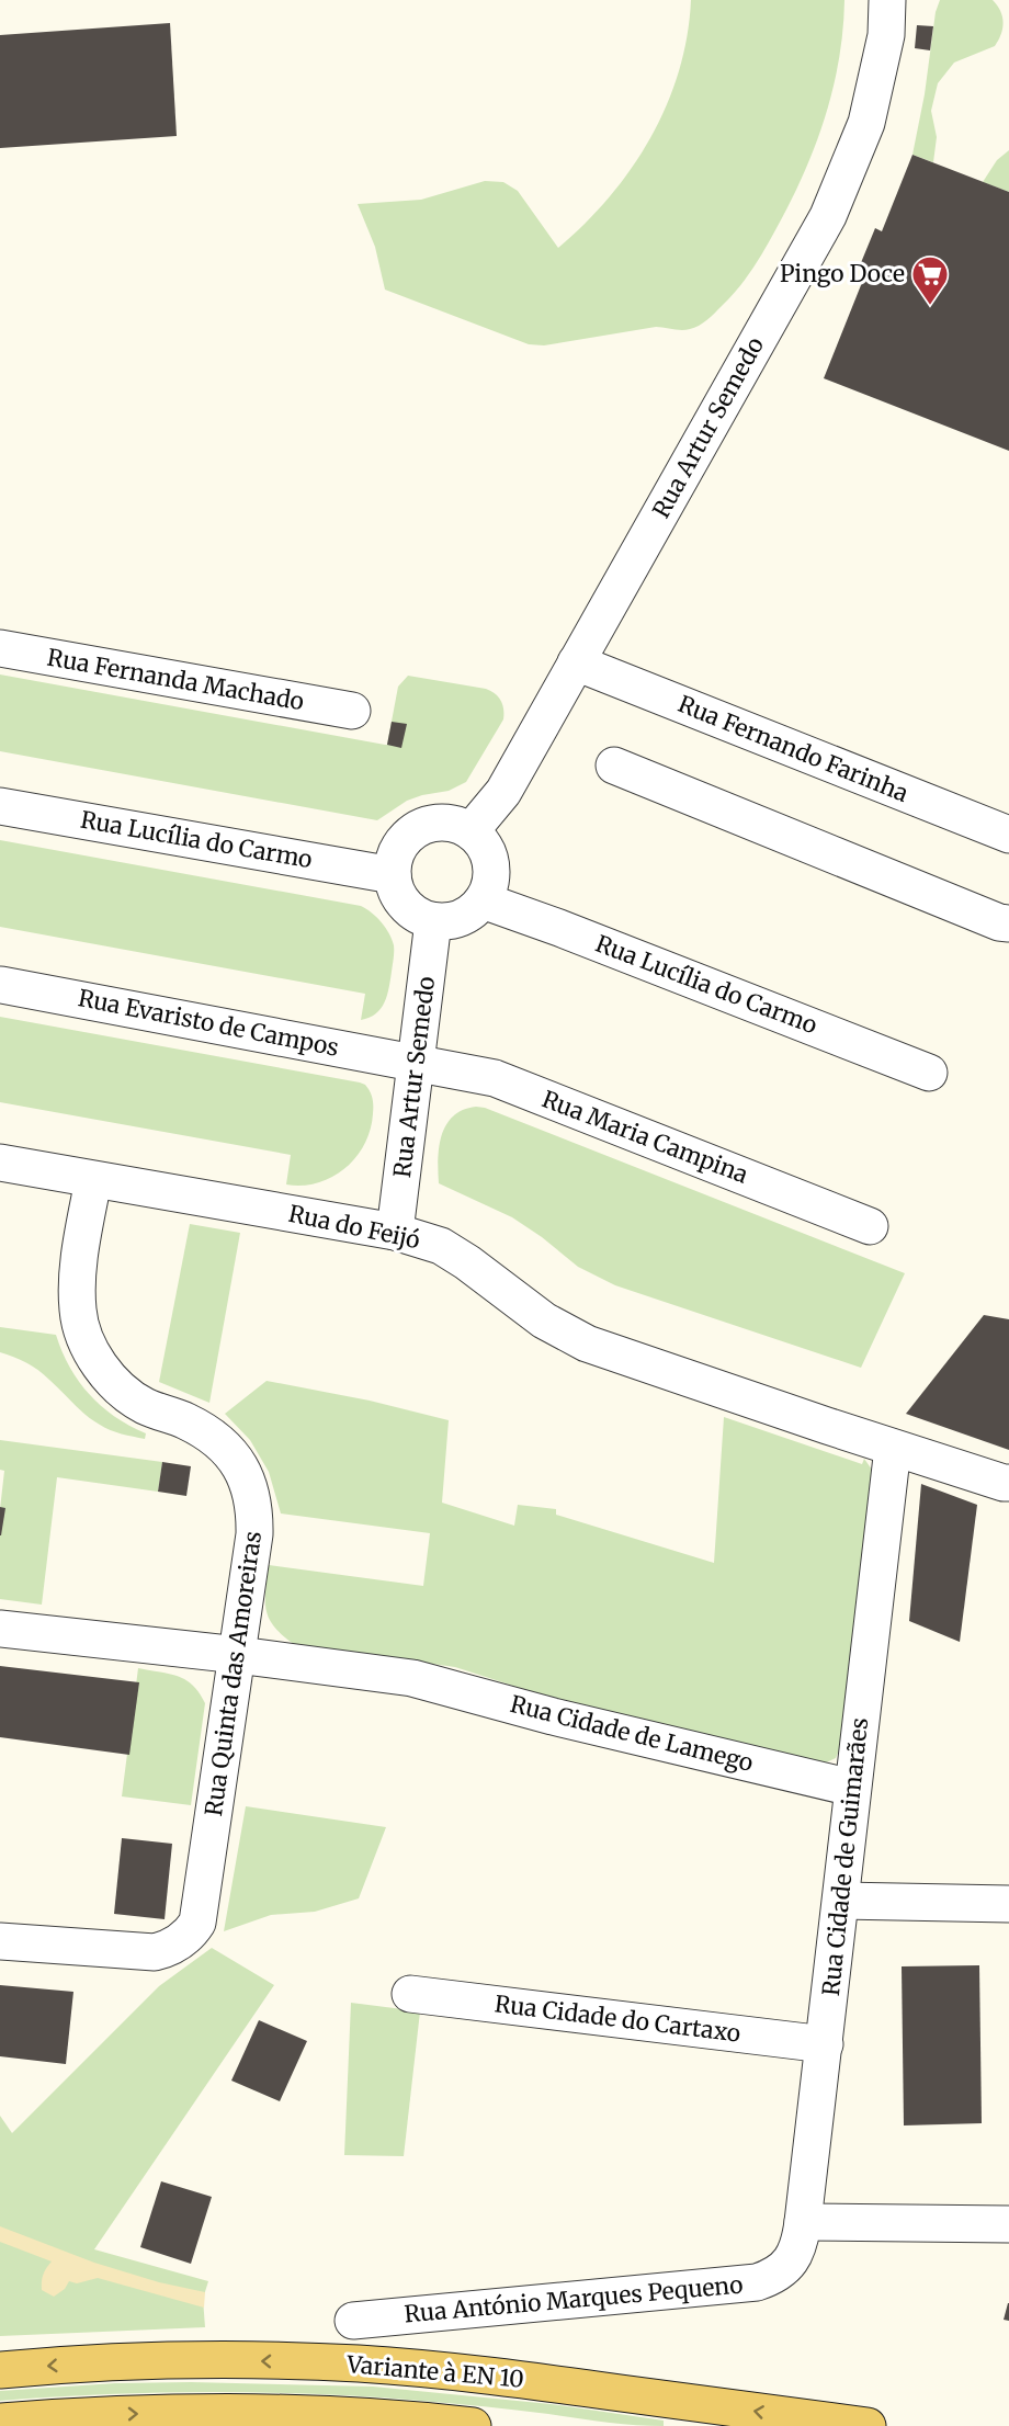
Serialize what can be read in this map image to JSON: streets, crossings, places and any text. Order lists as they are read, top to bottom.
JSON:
{
  "streets": {
    "main road": ["Variante à EN 10"],
    "street": [
      "Rua Artur Semedo",
      "Rua Fernanda Machado",
      "Rua Fernando Farinha",
      "Rua Lucília do Carmo",
      "Rua Evaristo de Campos",
      "Rua Maria Campina",
      "Rua do Feijó",
      "Rua Quinta das Amoreiras",
      "Rua Cidade de Lamego",
      "Rua Cidade de Guimarães",
      "Rua Cidade do Cartaxo",
      "Rua António Marques Pequeno"
    ]
  },
  "crossings": [
    ["Rua Artur Semedo", "Rua Fernando Farinha"],
    ["Rua Artur Semedo", "Rua Lucília do Carmo"],
    ["Rua Artur Semedo", "Rua Evaristo de Campos"],
    ["Rua Artur Semedo", "Rua Maria Campina"],
    ["Rua Artur Semedo", "Rua do Feijó"],
    ["Rua Evaristo de Campos", "Rua Maria Campina"],
    ["Rua do Feijó", "Rua Quinta das Amoreiras"],
    ["Rua do Feijó", "Rua Cidade de Guimarães"],
    ["Rua Quinta das Amoreiras", "Rua Cidade de Lamego"],
    ["Rua Cidade de Lamego", "Rua Cidade de Guimarães"],
    ["Rua Cidade de Guimarães", "Rua Cidade do Cartaxo"],
    ["Rua Cidade de Guimarães", "Rua António Marques Pequeno"]
  ],
  "places": {
    "supermarket": ["Pingo Doce"]
  }
}
